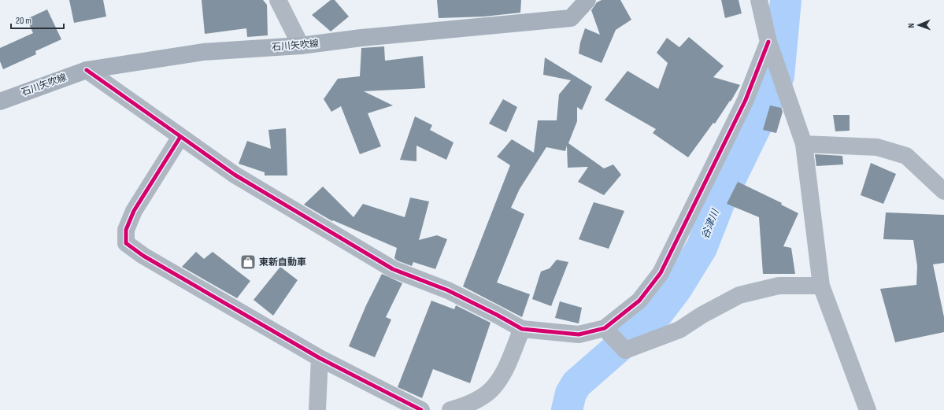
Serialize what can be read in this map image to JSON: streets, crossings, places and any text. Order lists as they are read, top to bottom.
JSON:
{
  "streets": {
    "main road": ["石川矢吹線"]
  },
  "water": ["谷津川"],
  "places": {
    "shop": ["東新自動車"]
  },
  "scale_bar": "20 m",
  "north": "left"
}
